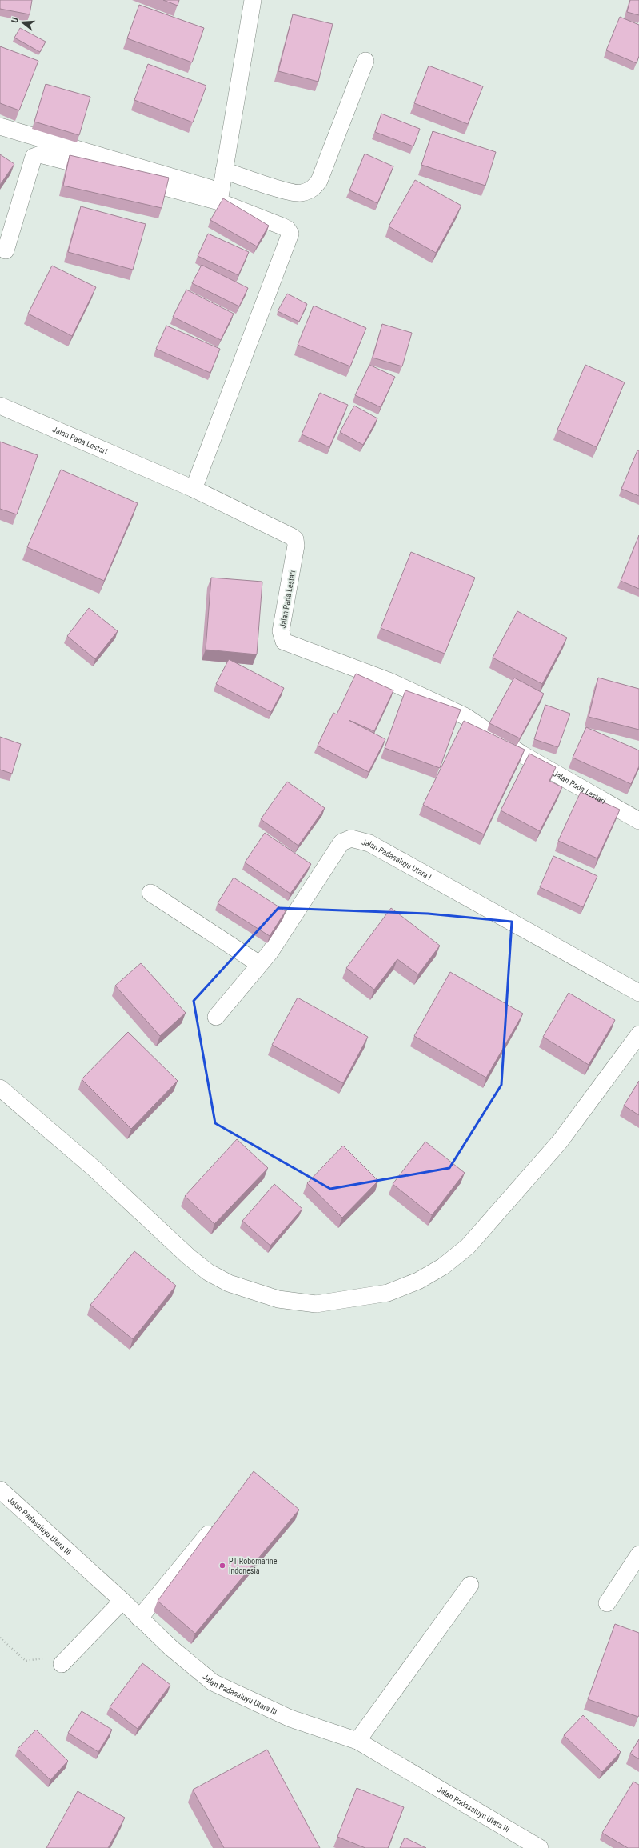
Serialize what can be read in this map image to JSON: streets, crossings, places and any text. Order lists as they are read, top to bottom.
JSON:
{
  "streets": {
    "street": ["Jalan Pada Lestari", "Jalan Padasaluyu Utara I", "Jalan Padasaluyu Utara III"]
  },
  "places": ["PT Robomarine Indonesia"],
  "north": "left"
}
